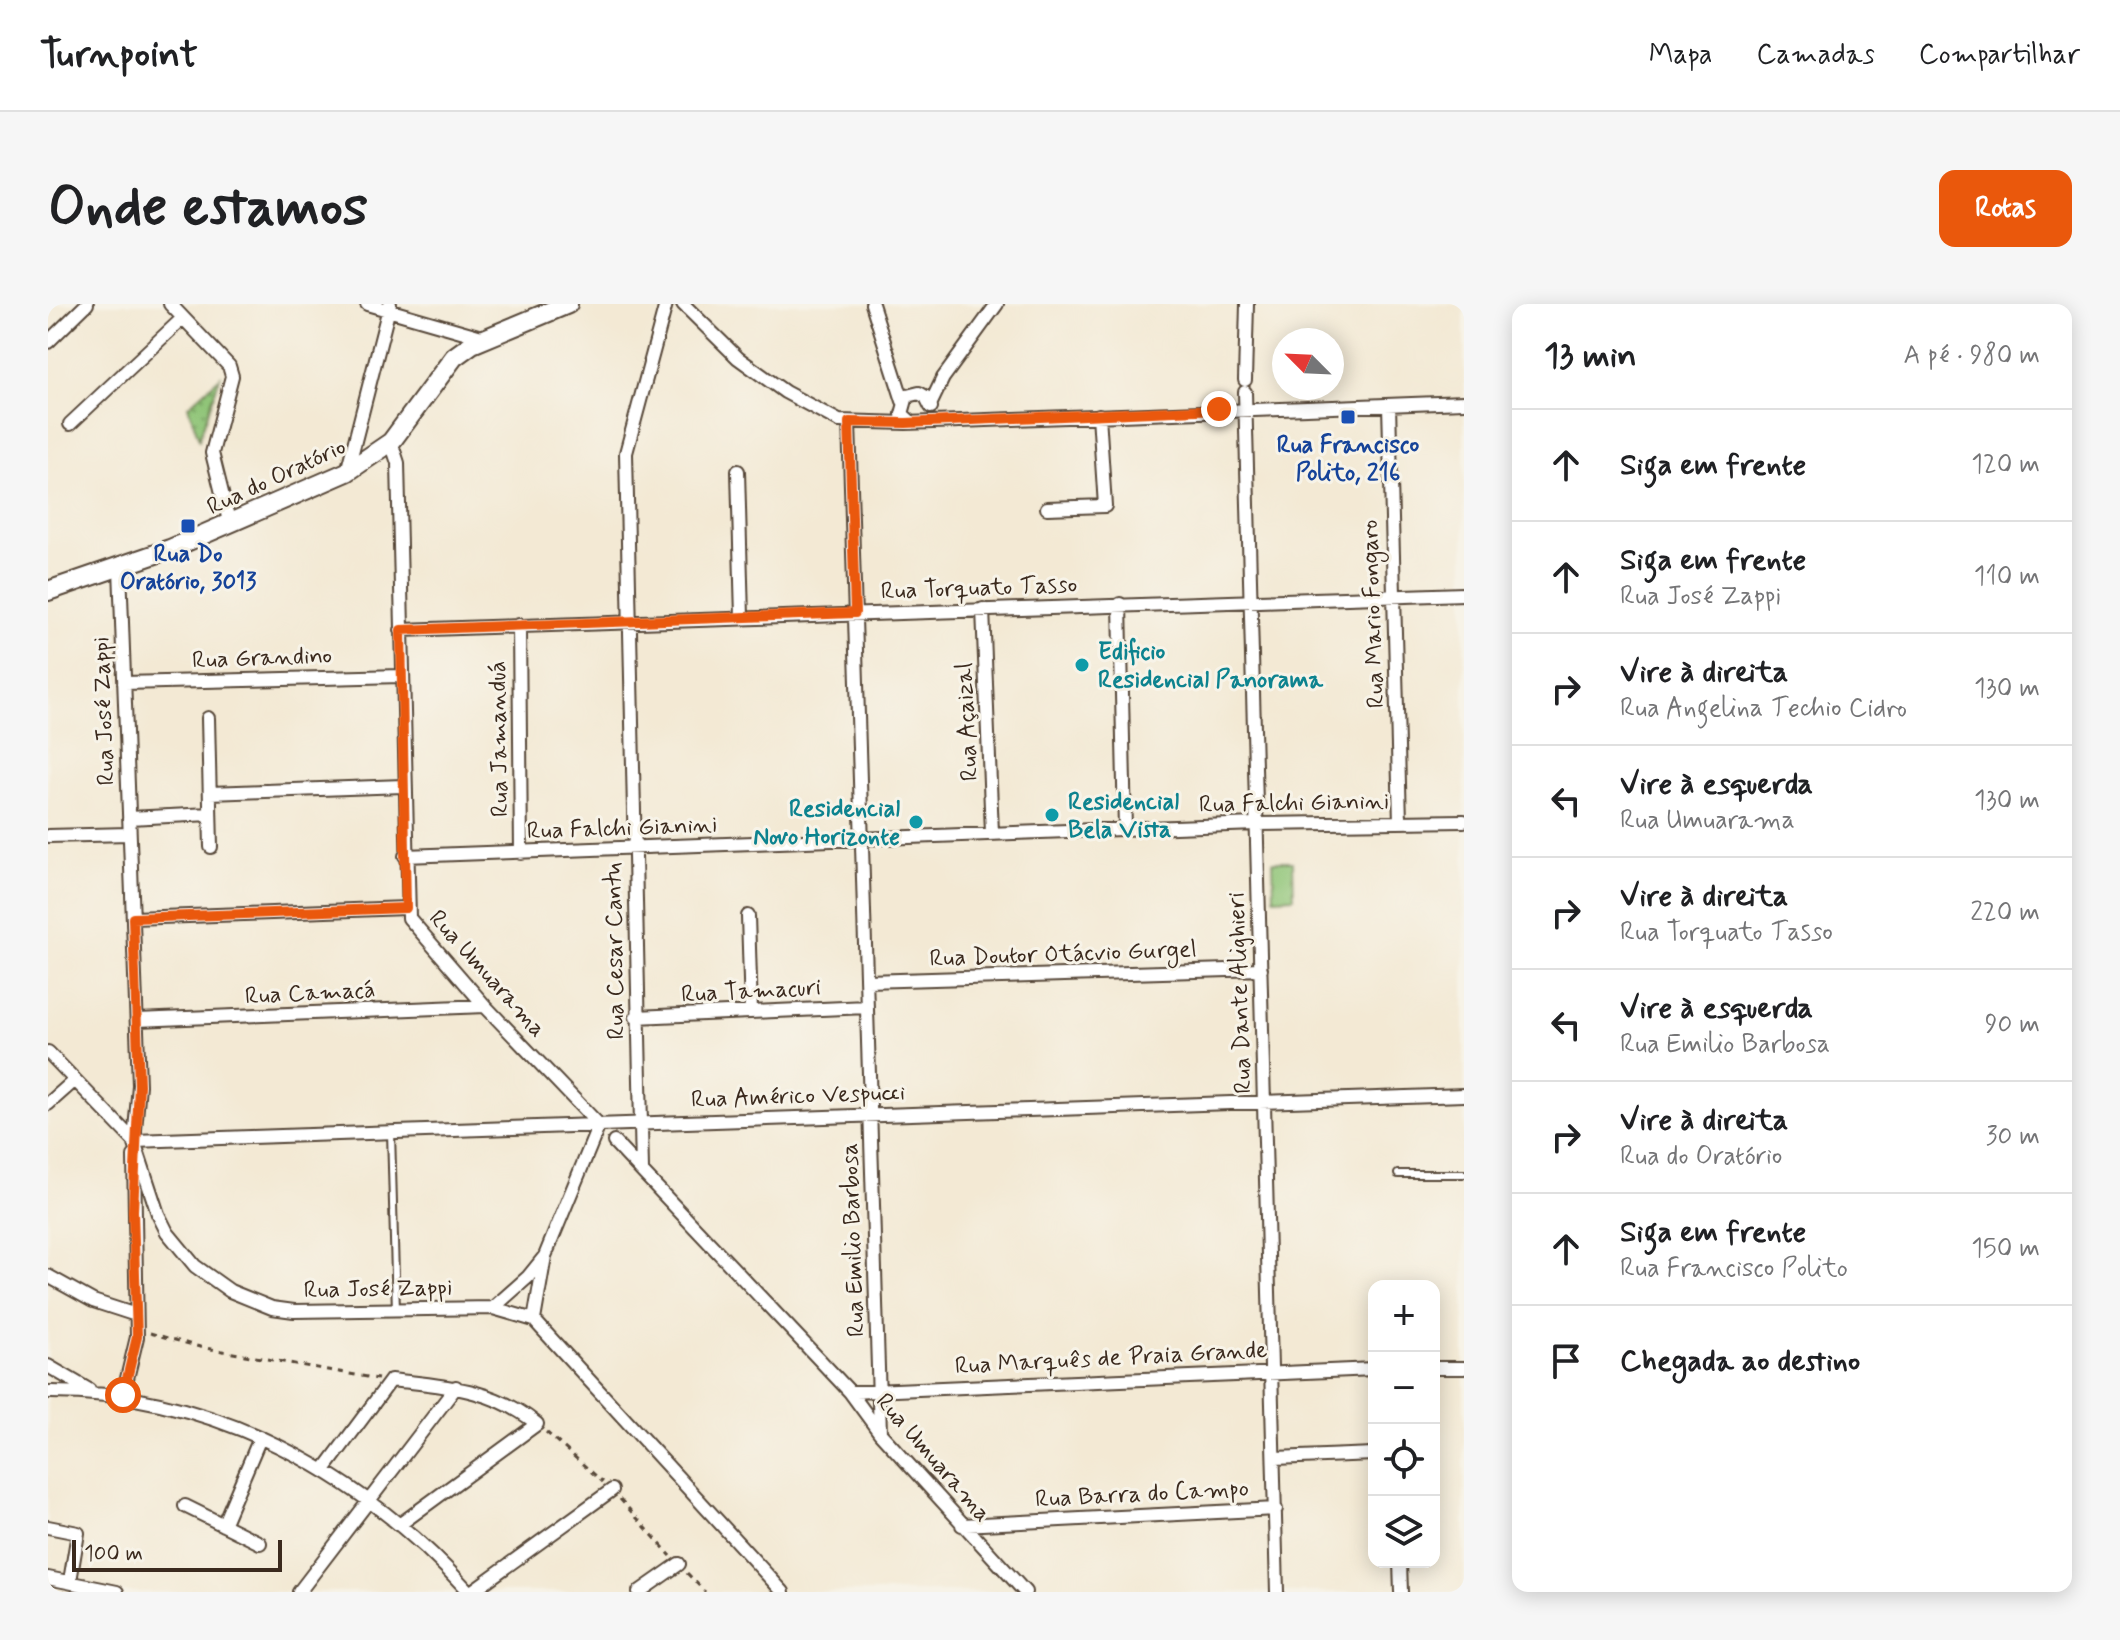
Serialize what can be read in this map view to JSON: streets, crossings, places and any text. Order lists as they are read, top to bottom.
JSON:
{
  "streets": {
    "street": [
      "Rua do Oratório",
      "Rua Torquato Tasso",
      "Rua Mario Fongaro",
      "Rua Grandino",
      "Rua José Zappi",
      "Rua Açaizal",
      "Rua Jamanduá",
      "Rua Falchi Gianini",
      "Rua Cesar Cantu",
      "Rua Doutor Otácvio Gurgel",
      "Rua Umuarama",
      "Rua Tamacuri",
      "Rua Camacá",
      "Rua Dante Alighieri",
      "Rua Américo Vespucci",
      "Rua Emilio Barbosa",
      "Rua Marquês de Praia Grande",
      "Rua Barra do Campo"
    ]
  },
  "crossings": [
    ["Rua do Oratório", "Rua José Zappi"],
    ["Rua do Oratório", "Rua Umuarama"],
    ["Rua Torquato Tasso", "Rua Mario Fongaro"],
    ["Rua Torquato Tasso", "Rua Açaizal"],
    ["Rua Torquato Tasso", "Rua Jamanduá"],
    ["Rua Torquato Tasso", "Rua Cesar Cantu"],
    ["Rua Torquato Tasso", "Rua Umuarama"],
    ["Rua Torquato Tasso", "Rua Dante Alighieri"],
    ["Rua Torquato Tasso", "Rua Emilio Barbosa"],
    ["Rua Mario Fongaro", "Rua Falchi Gianini"],
    ["Rua Grandino", "Rua José Zappi"],
    ["Rua Grandino", "Rua Umuarama"],
    ["Rua José Zappi", "Rua Camacá"],
    ["Rua José Zappi", "Rua Américo Vespucci"],
    ["Rua Açaizal", "Rua Falchi Gianini"],
    ["Rua Jamanduá", "Rua Falchi Gianini"],
    ["Rua Falchi Gianini", "Rua Cesar Cantu"],
    ["Rua Falchi Gianini", "Rua Umuarama"],
    ["Rua Falchi Gianini", "Rua Dante Alighieri"],
    ["Rua Falchi Gianini", "Rua Emilio Barbosa"],
    ["Rua Cesar Cantu", "Rua Umuarama"],
    ["Rua Cesar Cantu", "Rua Tamacuri"],
    ["Rua Cesar Cantu", "Rua Américo Vespucci"],
    ["Rua Doutor Otácvio Gurgel", "Rua Dante Alighieri"],
    ["Rua Doutor Otácvio Gurgel", "Rua Emilio Barbosa"],
    ["Rua Umuarama", "Rua Camacá"],
    ["Rua Umuarama", "Rua Américo Vespucci"],
    ["Rua Umuarama", "Rua Emilio Barbosa"],
    ["Rua Umuarama", "Rua Marquês de Praia Grande"],
    ["Rua Umuarama", "Rua Barra do Campo"],
    ["Rua Tamacuri", "Rua Emilio Barbosa"],
    ["Rua Dante Alighieri", "Rua Américo Vespucci"],
    ["Rua Dante Alighieri", "Rua Marquês de Praia Grande"],
    ["Rua Dante Alighieri", "Rua Barra do Campo"],
    ["Rua Américo Vespucci", "Rua Emilio Barbosa"],
    ["Rua Emilio Barbosa", "Rua Marquês de Praia Grande"]
  ],
  "places": {
    "transit": ["Rua Francisco Polito, 216", "Rua Do Oratório, 3013"],
    "other": ["Edificio Residencial Panorama", "Residencial Bela Vista", "Residencial Novo Horizonte"]
  },
  "scale_bar": "100 m",
  "north": "top left",
  "page": {
    "header": "Turnpoint",
    "nav": ["Mapa", "Camadas", "Compartilhar"],
    "buttons": "Rotas",
    "title": "Onde estamos",
    "heading": ["13 min", "A pé · 980 m"],
    "list": [
      ["Siga em frente", "120 m"],
      ["Siga em frente", "Rua José Zappi", "110 m"],
      ["Vire à direita", "Rua Angelina Techio Cidro", "130 m"],
      ["Vire à esquerda", "Rua Umuarama", "130 m"],
      ["Vire à direita", "Rua Torquato Tasso", "220 m"],
      ["Vire à esquerda", "Rua Emilio Barbosa", "90 m"],
      ["Vire à direita", "Rua do Oratório", "30 m"],
      ["Siga em frente", "Rua Francisco Polito", "150 m"],
      "Chegada ao destino"
    ],
    "map_buttons": ["+", "−"],
    "scale": "100 m"
  }
}
